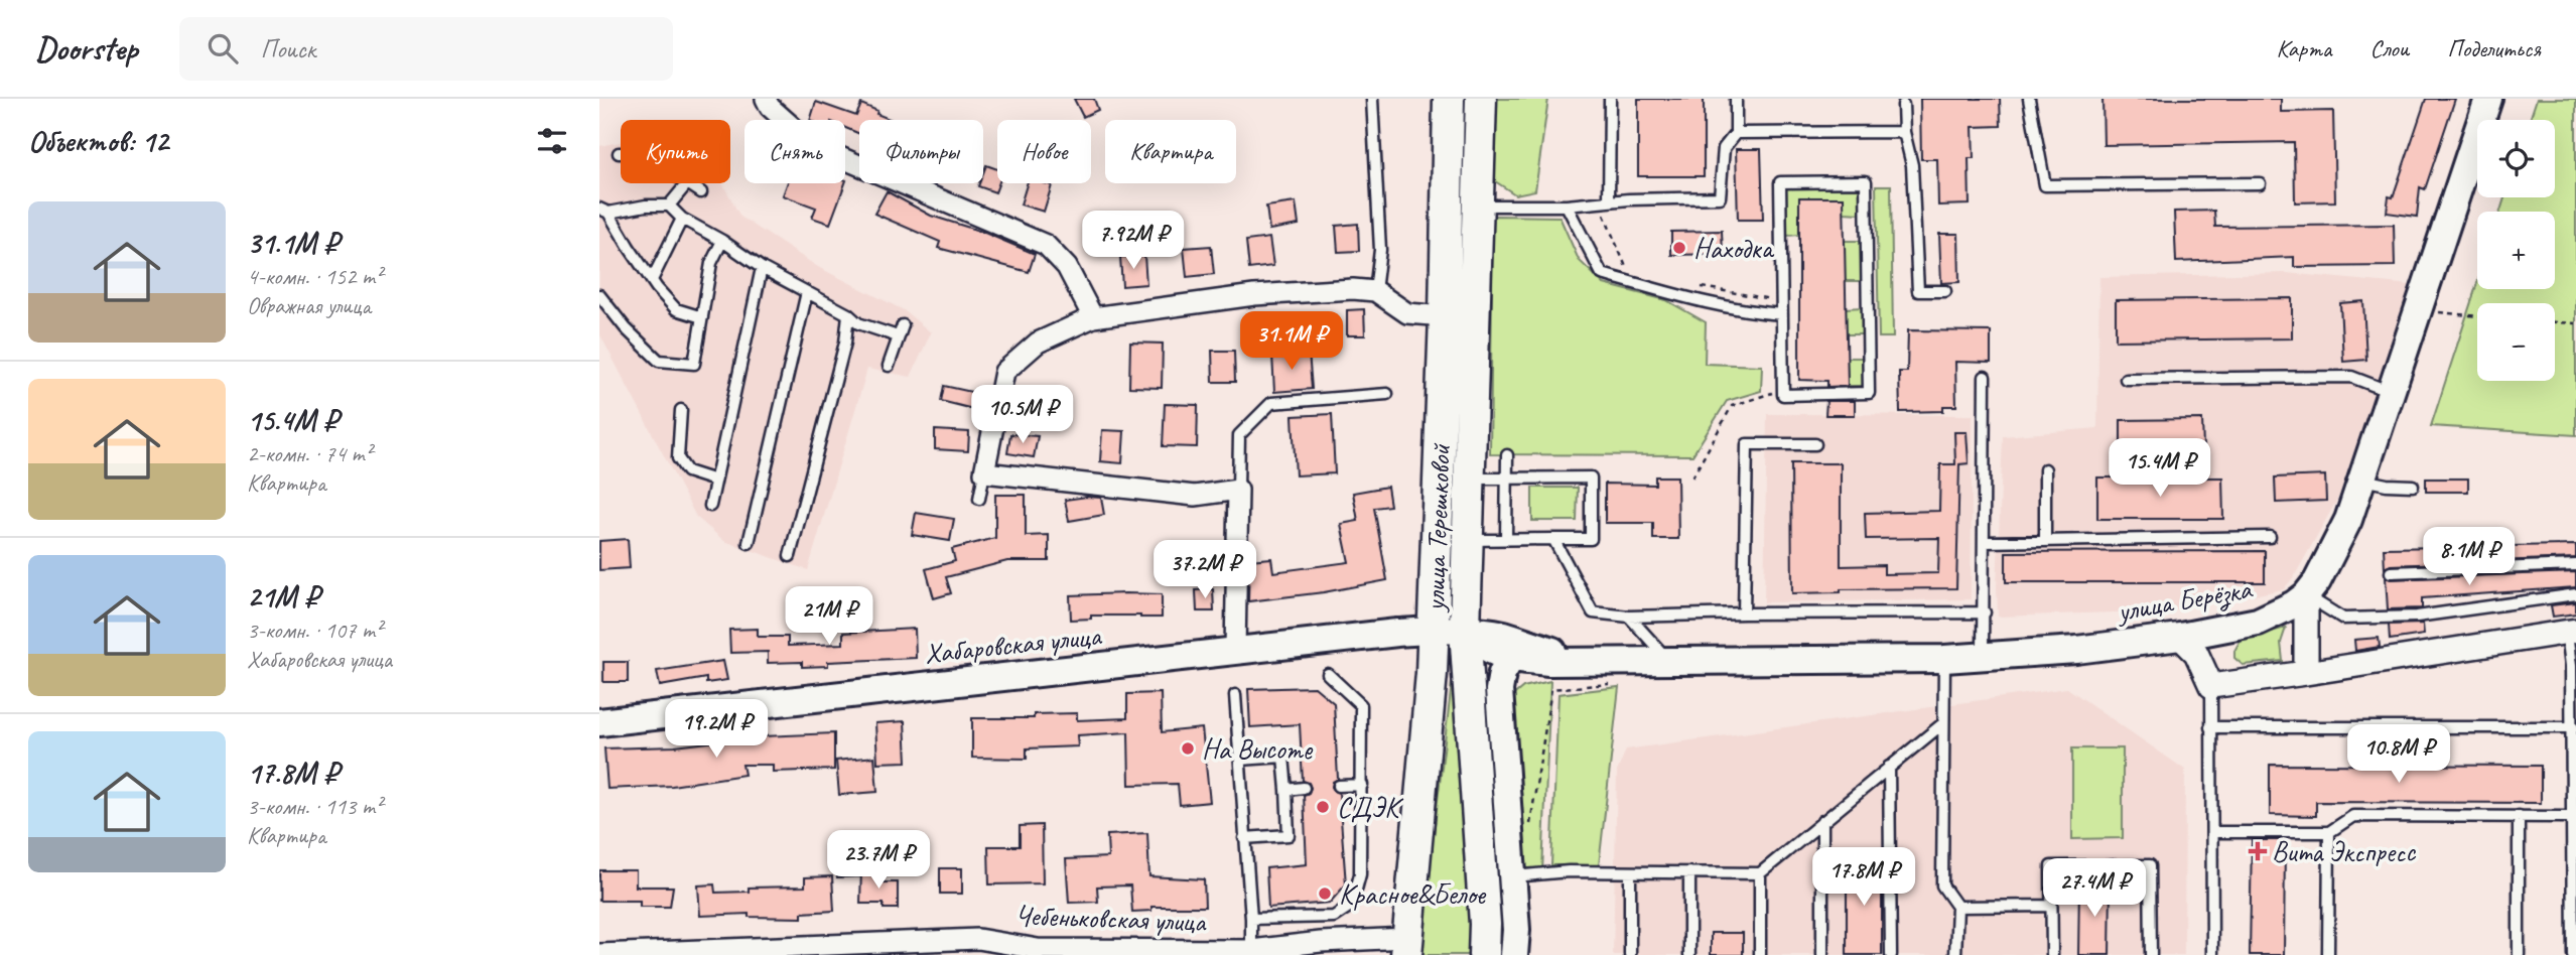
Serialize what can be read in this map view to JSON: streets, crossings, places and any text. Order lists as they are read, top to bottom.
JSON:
{
  "streets": {
    "main road": ["улица Терешковой", "улица Берёзка", "Хабаровская улица"],
    "street": ["Чебеньковская улица"]
  },
  "crossings": [
    ["улица Терешковой", "улица Берёзка"],
    ["улица Терешковой", "Хабаровская улица"],
    ["улица Терешковой", "Чебеньковская улица"],
    ["улица Берёзка", "Хабаровская улица"]
  ],
  "places": {
    "other": [
      "Находка",
      "На Высоте",
      "СДЭК",
      "Красное&Белое"
    ],
    "health": ["Вита Экспресс"]
  },
  "page": {
    "header": "Doorstep",
    "search": "Поиск",
    "nav": ["Карта", "Слои", "Поделиться"],
    "heading": "Объектов: 12",
    "map_buttons": ["+", "−"],
    "chip": [
      "Купить",
      "Снять",
      "Фильтры",
      "Новое",
      "Квартира"
    ],
    "list": [
      {
        "name": "31.1M ₽",
        "note": "4-комн. · 152 m² · Овражная улица"
      },
      {
        "name": "15.4M ₽",
        "note": "2-комн. · 74 m² · Квартира"
      },
      {
        "name": "21M ₽",
        "note": "3-комн. · 107 m² · Хабаровская улица"
      },
      {
        "name": "17.8M ₽",
        "note": "3-комн. · 113 m² · Квартира"
      }
    ],
    "price": [
      "7.92M ₽",
      "31.1M ₽",
      "10.5M ₽",
      "15.4M ₽",
      "8.1M ₽",
      "37.2M ₽",
      "21M ₽",
      "19.2M ₽",
      "10.8M ₽",
      "23.7M ₽",
      "17.8M ₽",
      "27.4M ₽"
    ]
  }
}
